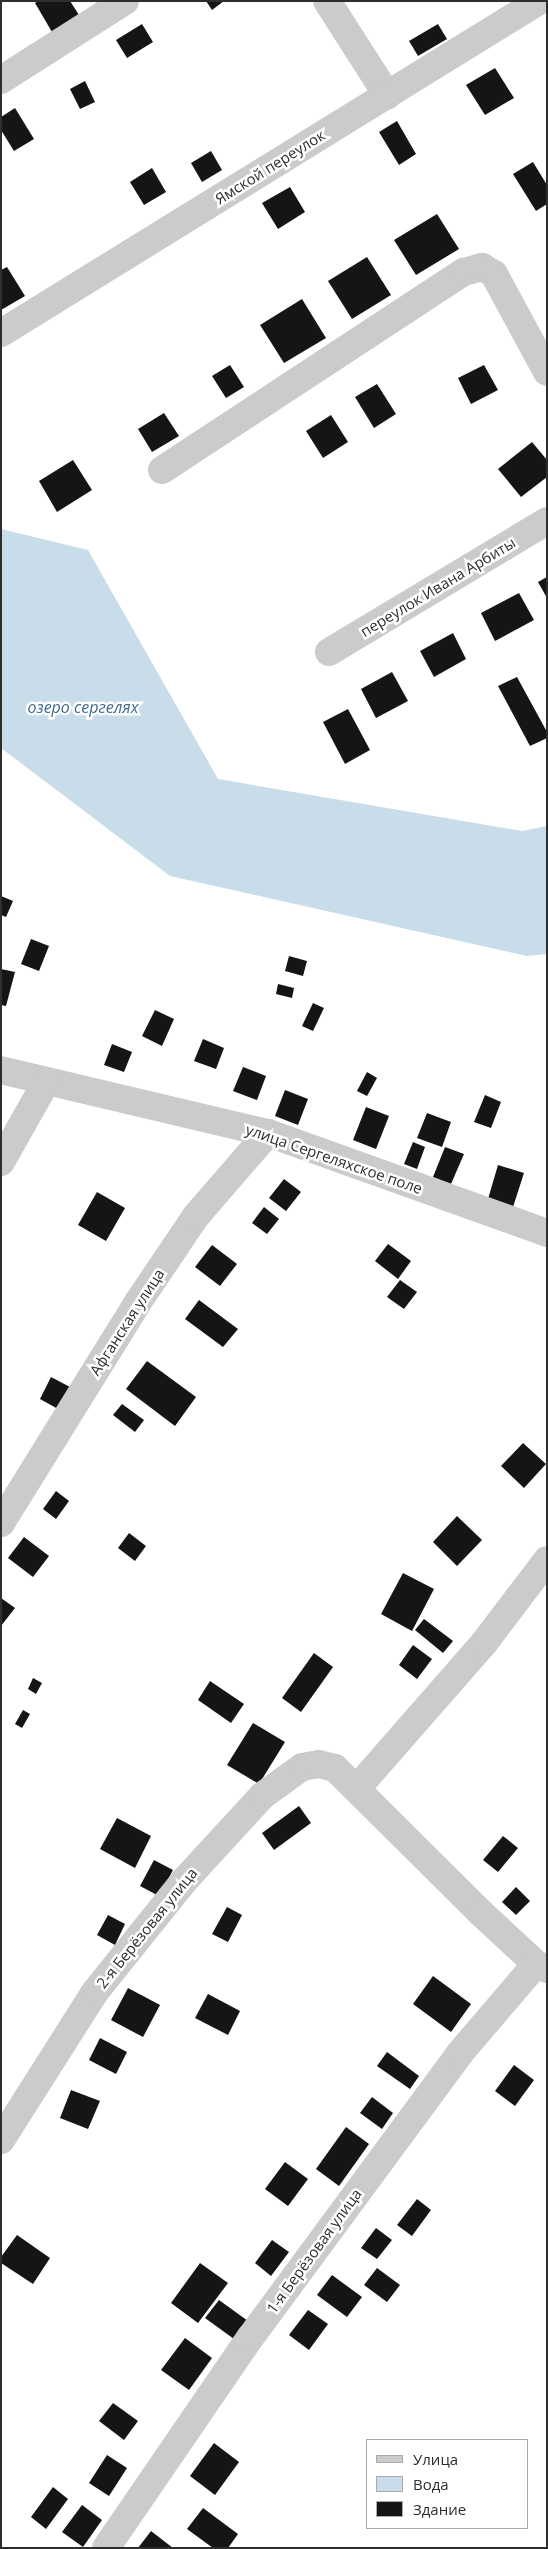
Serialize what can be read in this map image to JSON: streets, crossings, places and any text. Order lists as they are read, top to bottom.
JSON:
{
  "streets": {
    "street": [
      "Ямской переулок",
      "переулок Ивана Арбиты",
      "улица Сергеляхское поле",
      "Афганская улица",
      "2-я Берёзовая улица",
      "1-я Берёзовая улица"
    ]
  },
  "crossings": [
    ["улица Сергеляхское поле", "Афганская улица"]
  ],
  "water": ["озеро сергелях"],
  "legend": ["Улица", "Вода", "Здание"]
}
